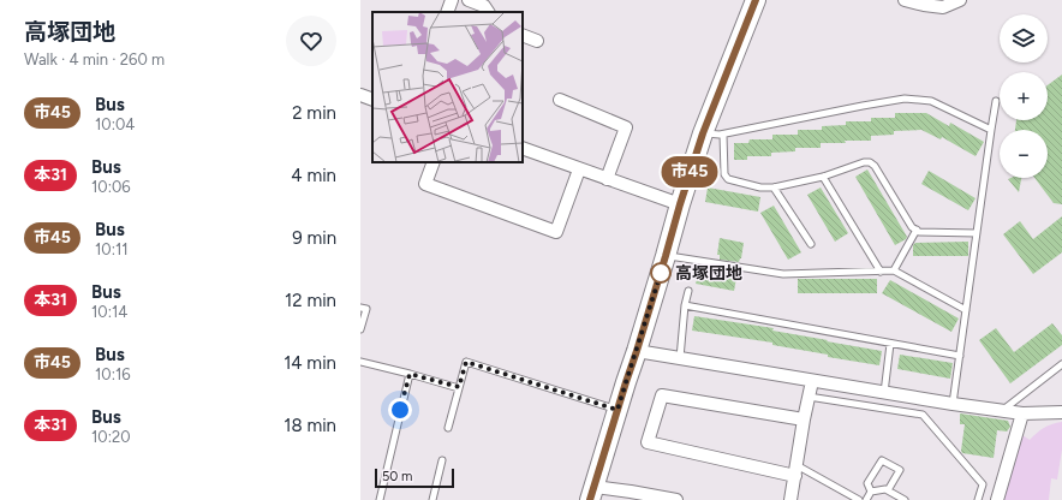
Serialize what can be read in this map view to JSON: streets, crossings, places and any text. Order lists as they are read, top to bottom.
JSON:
{
  "places": ["高塚団地"],
  "lines": ["bus line 市45"],
  "scale_bar": "50 m",
  "page": {
    "heading": ["高塚団地", "Walk · 4 min · 260 m"],
    "on_map": "市45",
    "map_buttons": ["+", "−"],
    "list": [
      {
        "mark": "市45",
        "name": "Bus",
        "note": "10:04",
        "value": "2 min"
      },
      {
        "mark": "本31",
        "name": "Bus",
        "note": "10:06",
        "value": "4 min"
      },
      {
        "mark": "市45",
        "name": "Bus",
        "note": "10:11",
        "value": "9 min"
      },
      {
        "mark": "本31",
        "name": "Bus",
        "note": "10:14",
        "value": "12 min"
      },
      {
        "mark": "市45",
        "name": "Bus",
        "note": "10:16",
        "value": "14 min"
      },
      {
        "mark": "本31",
        "name": "Bus",
        "note": "10:20",
        "value": "18 min"
      }
    ],
    "scale": "50 m"
  }
}
